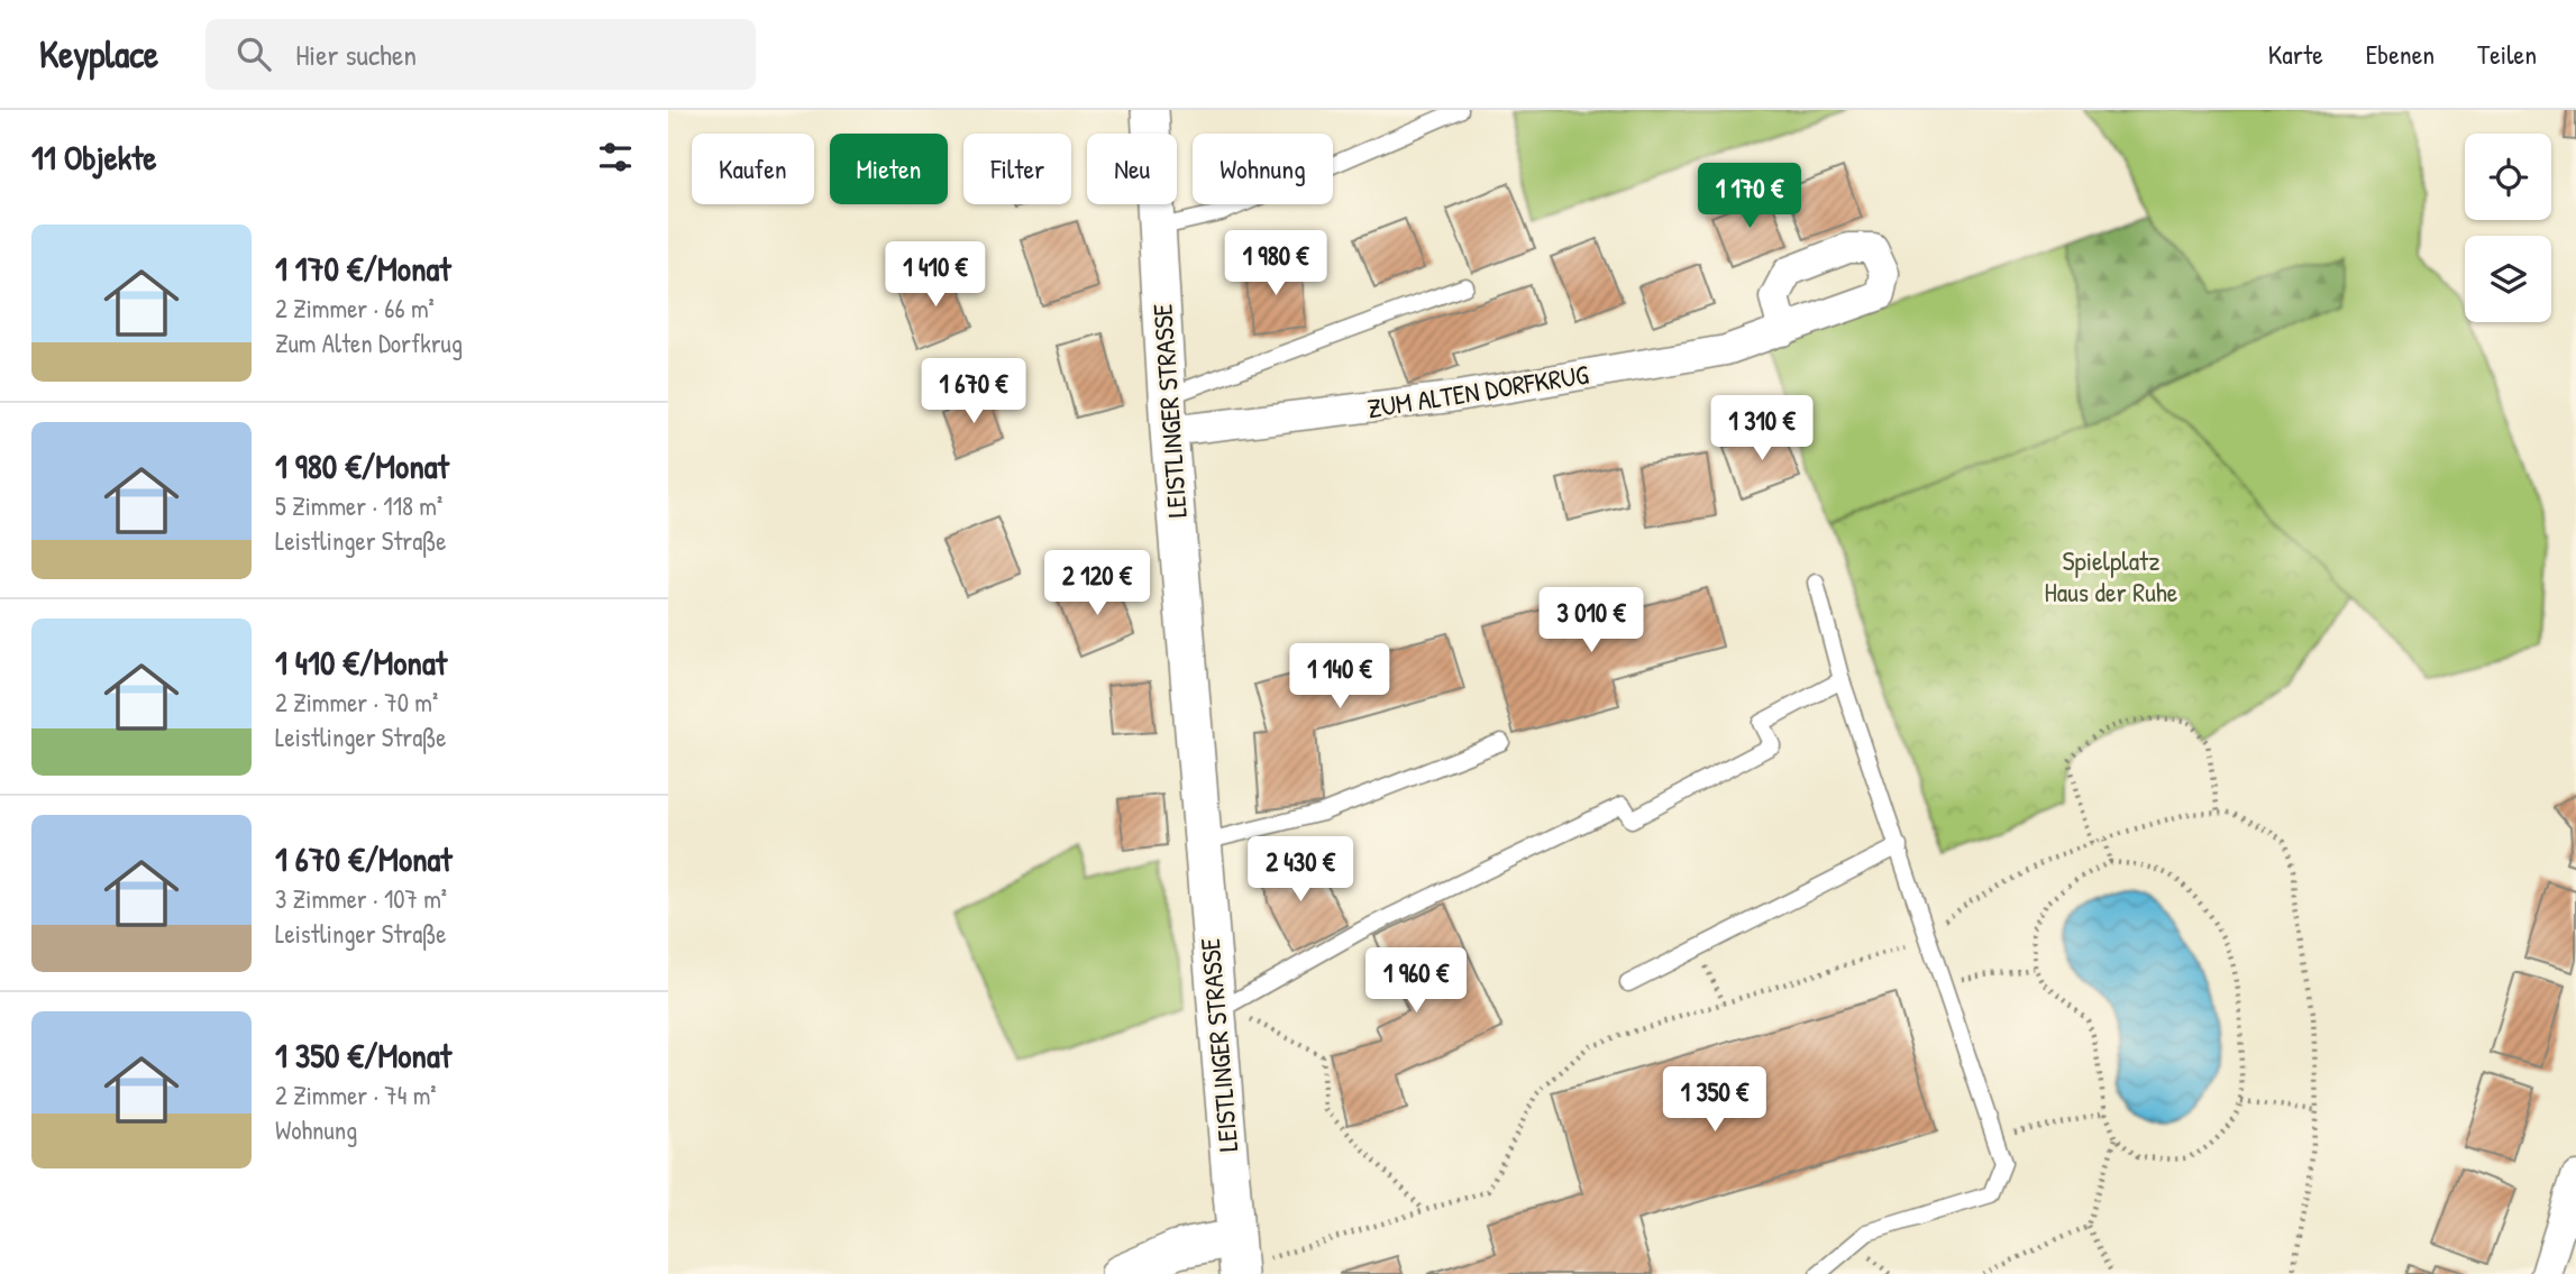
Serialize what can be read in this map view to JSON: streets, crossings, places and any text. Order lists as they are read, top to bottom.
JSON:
{
  "streets": {
    "street": ["ZUM ALTEN DORFKRUG", "LEISTLINGER STRASSE"]
  },
  "crossings": [
    ["ZUM ALTEN DORFKRUG", "LEISTLINGER STRASSE"]
  ],
  "parks": ["Spielplatz Haus der Ruhe"],
  "page": {
    "header": "Keyplace",
    "search": "Hier suchen",
    "nav": ["Karte", "Ebenen", "Teilen"],
    "heading": "11 Objekte",
    "chip": [
      "Kaufen",
      "Mieten",
      "Filter",
      "Neu",
      "Wohnung"
    ],
    "price": [
      "1 170 €",
      "1 980 €",
      "1 410 €",
      "1 670 €",
      "1 310 €",
      "2 120 €",
      "3 010 €",
      "1 140 €",
      "2 430 €",
      "1 960 €",
      "1 350 €"
    ],
    "list": [
      {
        "name": "1 170 €/Monat",
        "note": "2 Zimmer · 66 m² · Zum Alten Dorfkrug"
      },
      {
        "name": "1 980 €/Monat",
        "note": "5 Zimmer · 118 m² · Leistlinger Straße"
      },
      {
        "name": "1 410 €/Monat",
        "note": "2 Zimmer · 70 m² · Leistlinger Straße"
      },
      {
        "name": "1 670 €/Monat",
        "note": "3 Zimmer · 107 m² · Leistlinger Straße"
      },
      {
        "name": "1 350 €/Monat",
        "note": "2 Zimmer · 74 m² · Wohnung"
      }
    ]
  }
}
